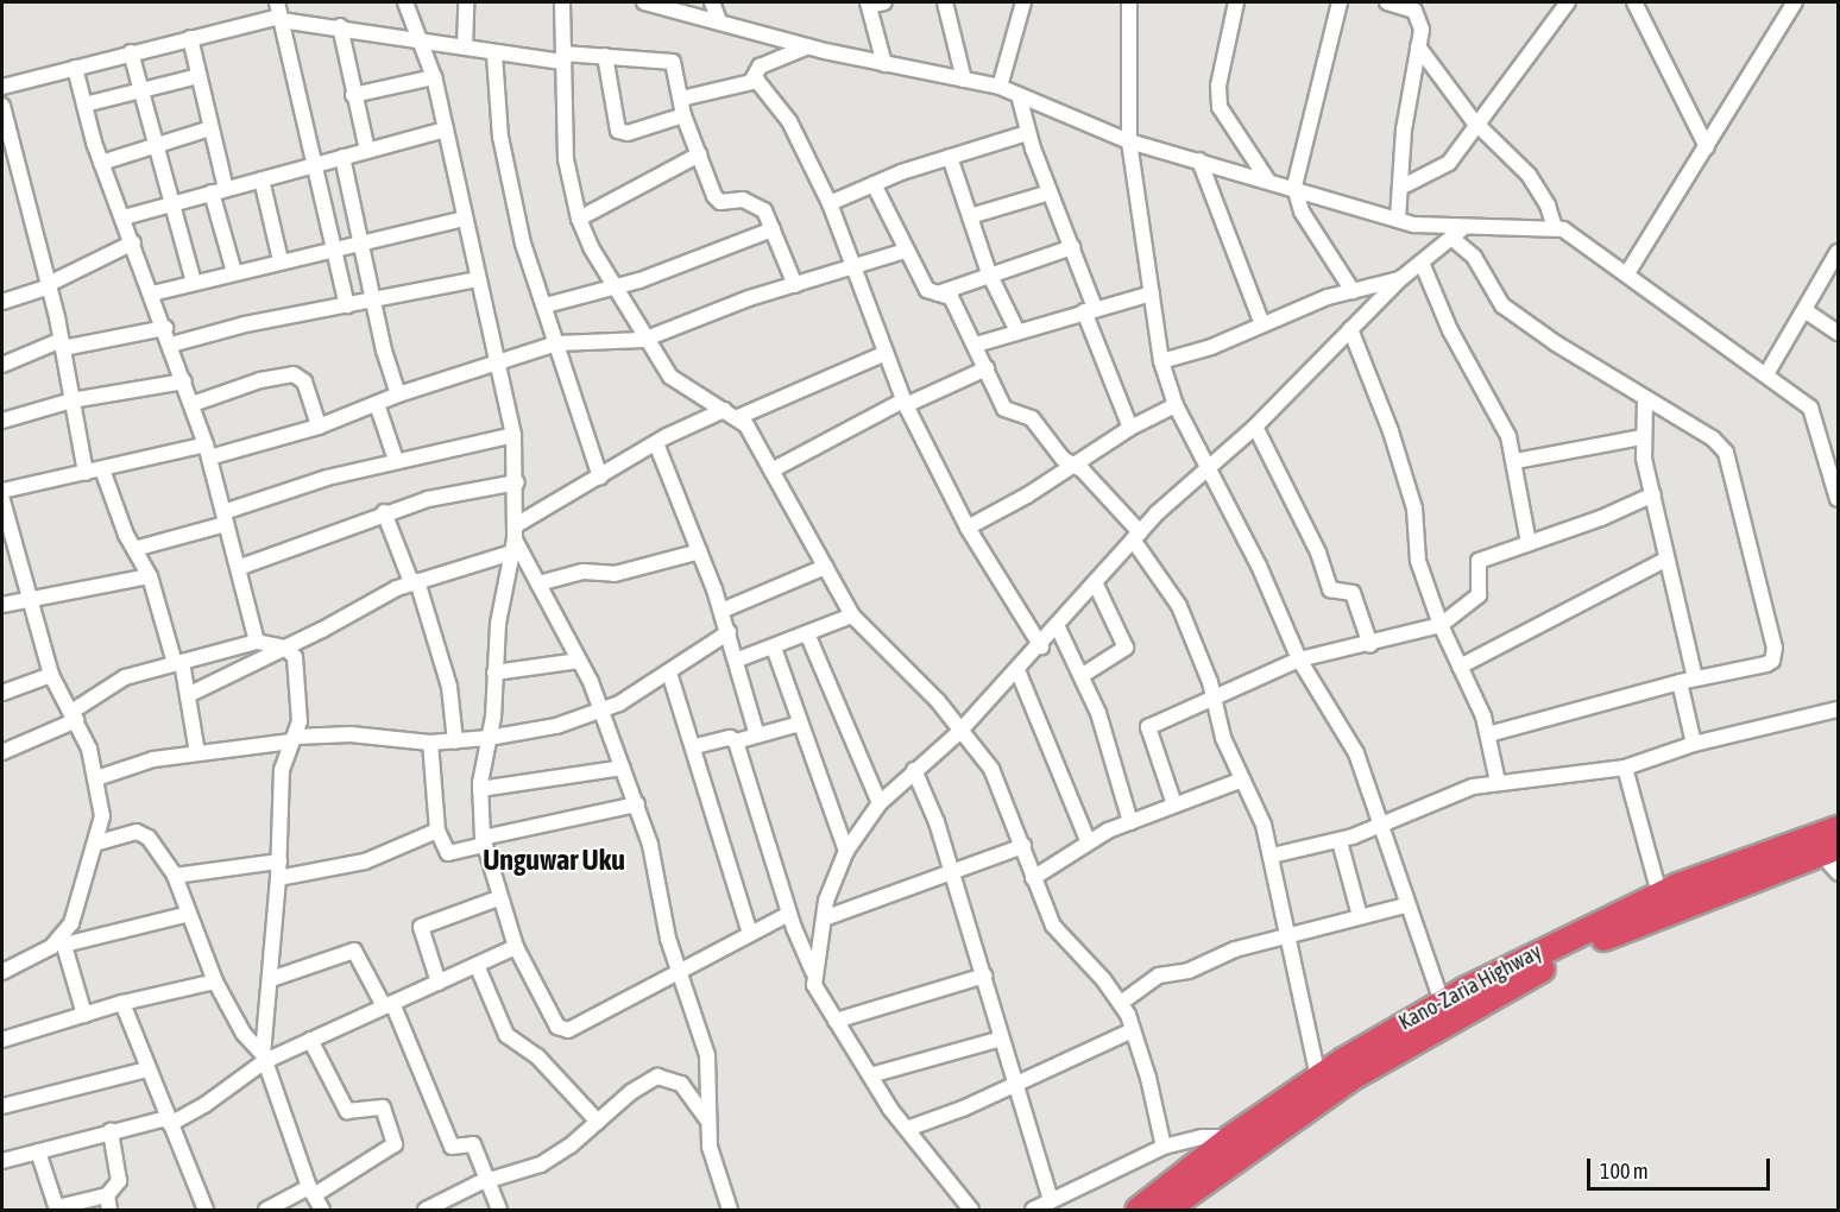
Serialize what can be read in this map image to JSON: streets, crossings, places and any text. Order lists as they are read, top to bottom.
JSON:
{
  "streets": {
    "highway": ["Kano-Zaria Highway"]
  },
  "districts": ["Unguwar Uku"],
  "scale_bar": "100 m"
}
